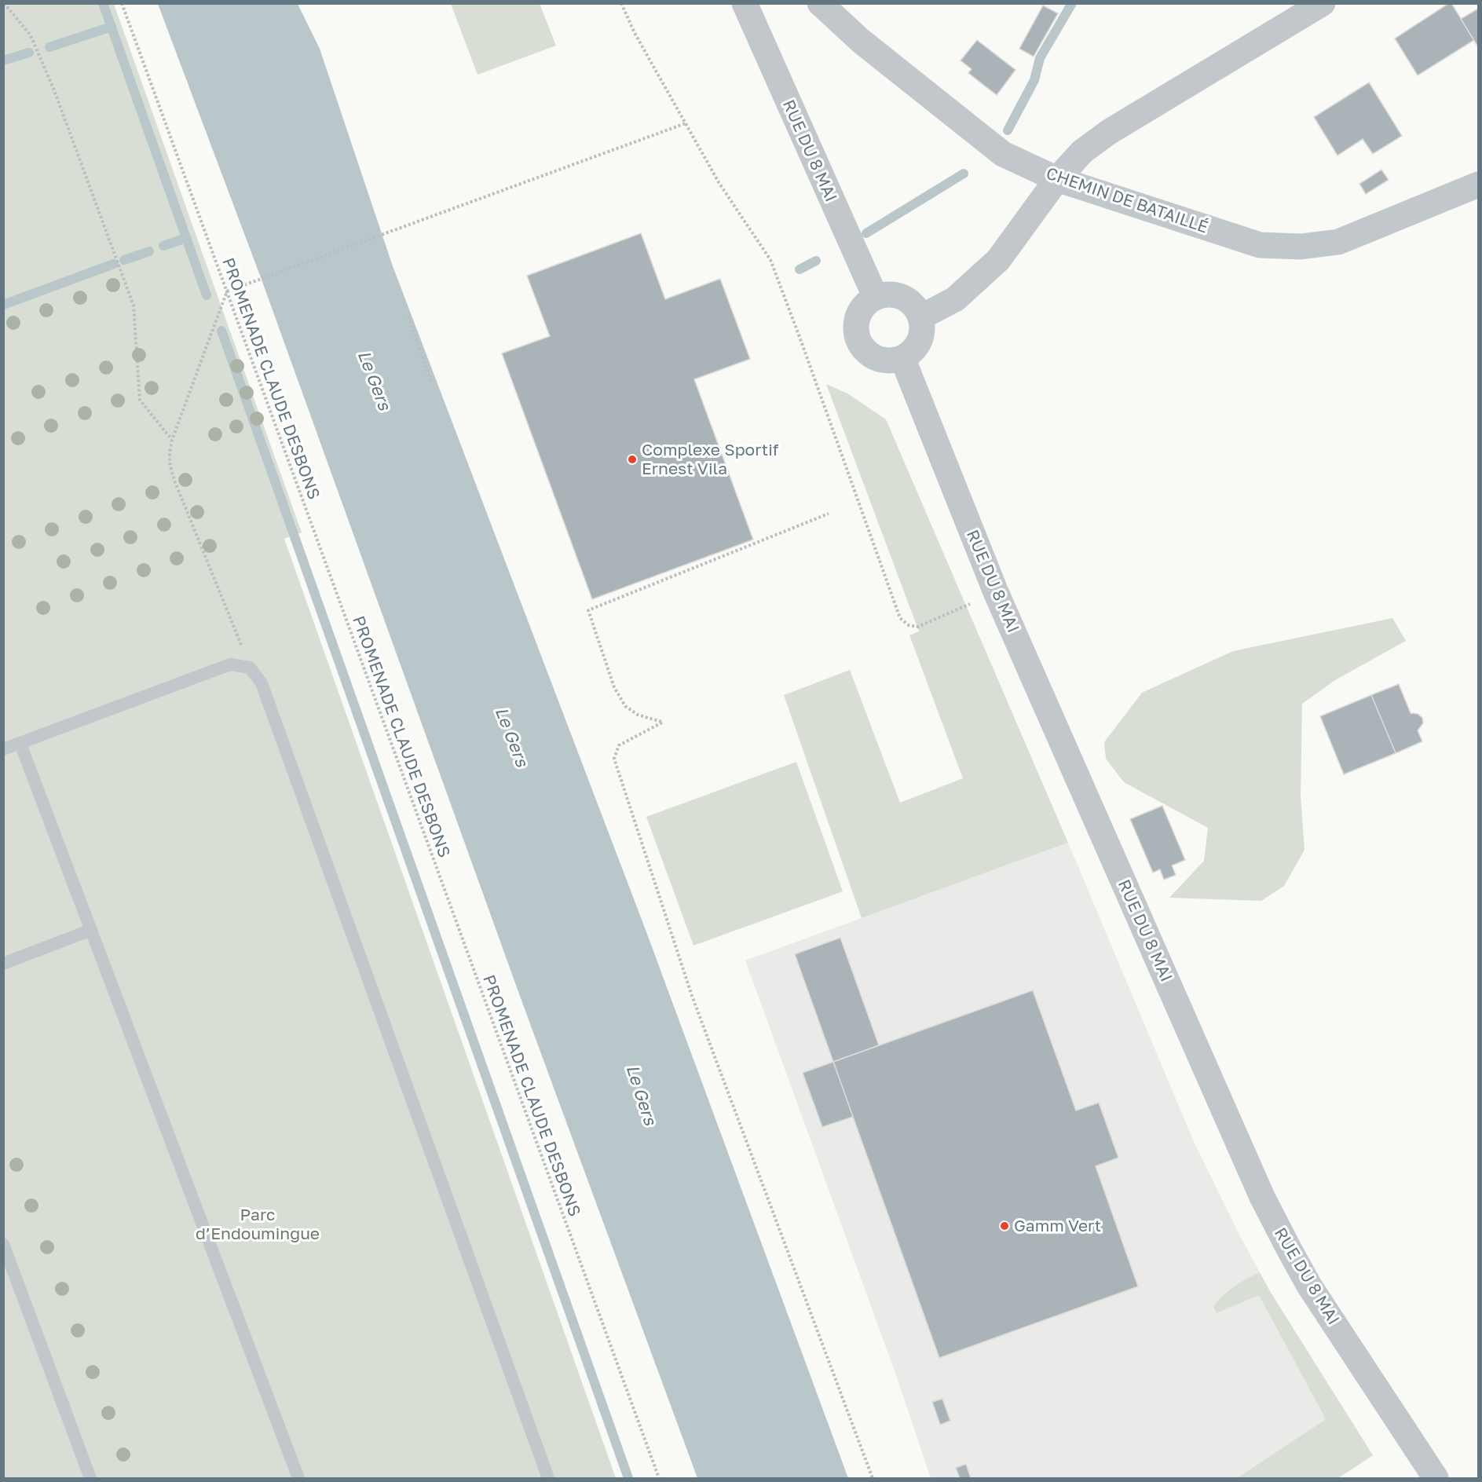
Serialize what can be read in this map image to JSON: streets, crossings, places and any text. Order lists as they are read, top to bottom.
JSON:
{
  "streets": {
    "street": ["RUE DU 8 MAI", "CHEMIN DE BATAILLÉ"],
    "path": ["PROMENADE CLAUDE DESBONS"]
  },
  "water": ["Le Gers"],
  "parks": ["Parc d’Endoumingue"],
  "places": ["Complexe Sportif Ernest Vila", "Gamm Vert"]
}
